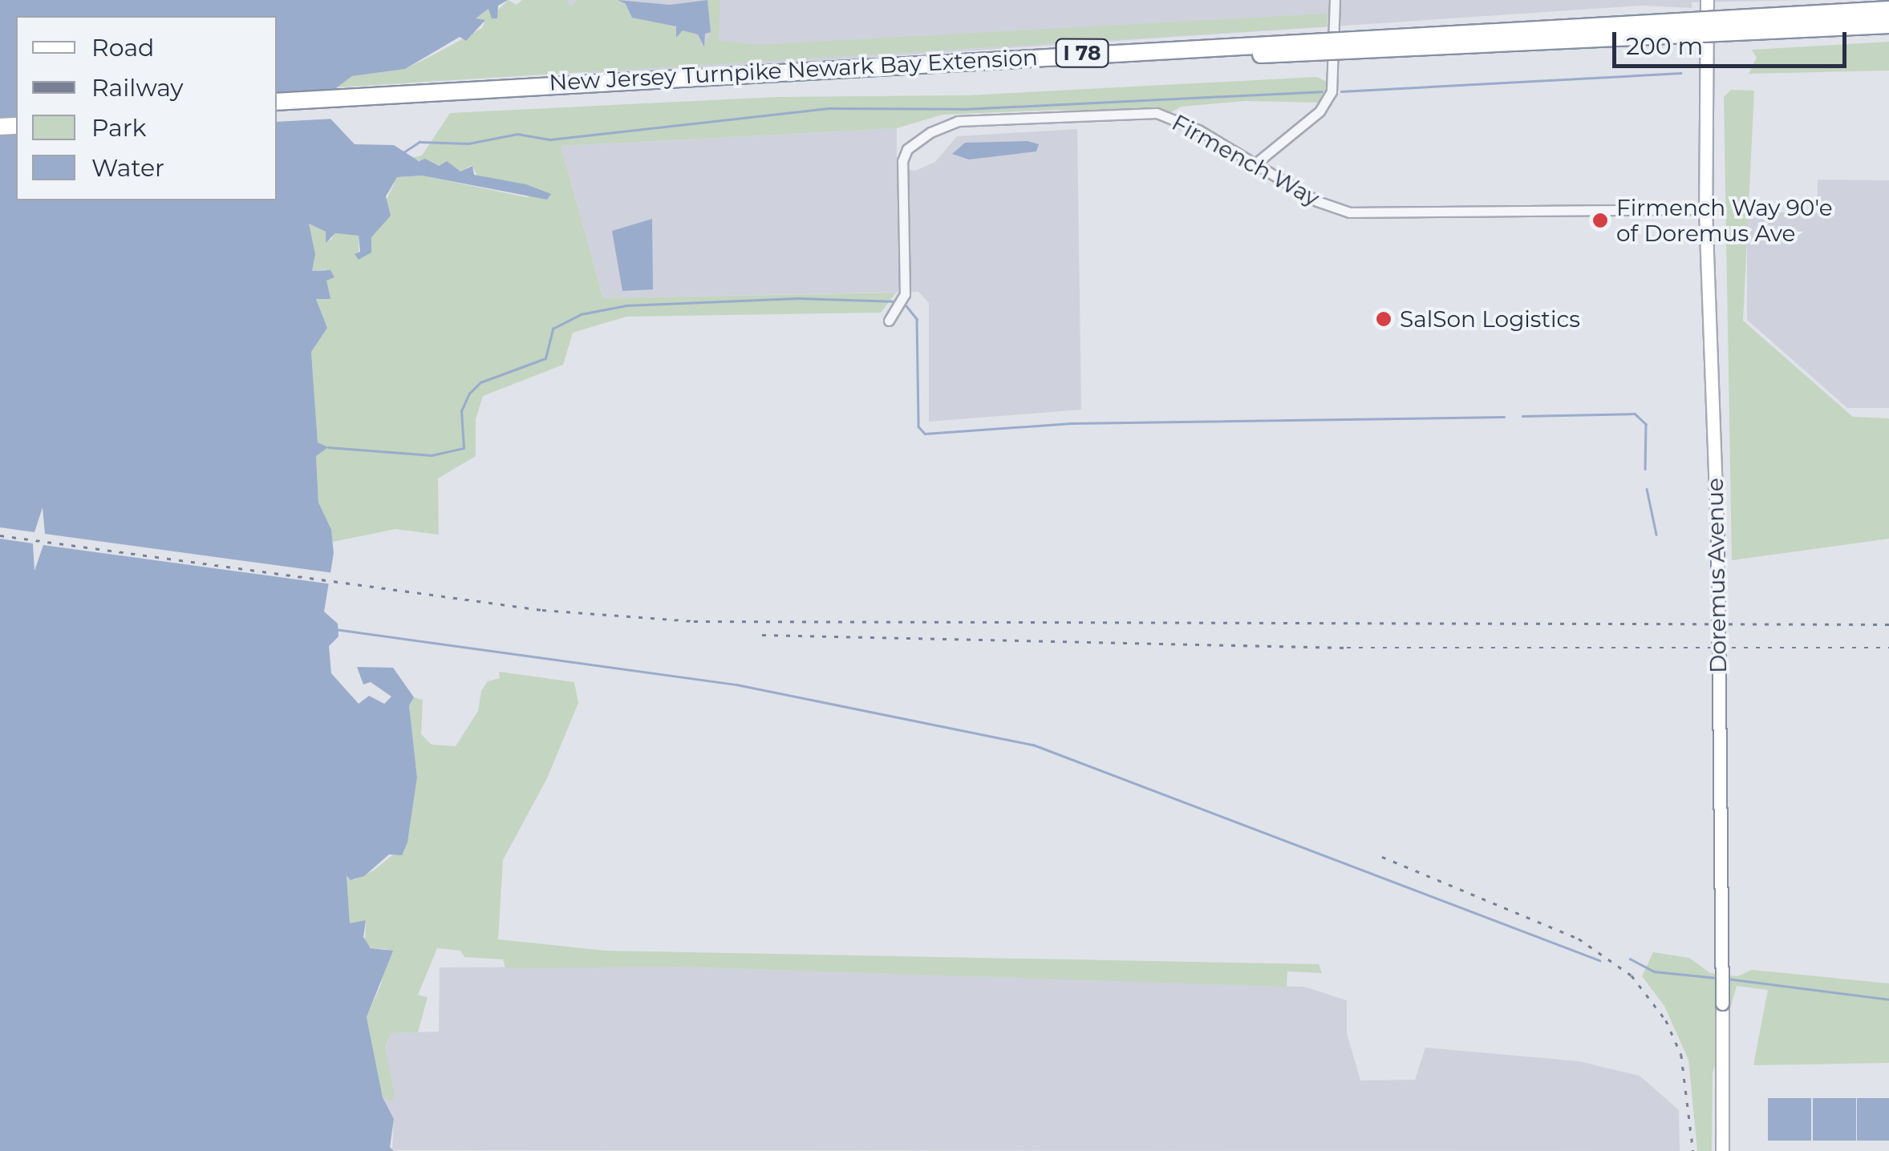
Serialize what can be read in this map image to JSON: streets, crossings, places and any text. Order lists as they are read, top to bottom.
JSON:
{
  "streets": {
    "highway": ["I 78", "New Jersey Turnpike Newark Bay Extension"],
    "main road": ["Doremus Avenue"],
    "street": ["Firmench Way"]
  },
  "crossings": [
    ["Firmench Way", "Doremus Avenue"]
  ],
  "places": ["Firmench Way 90'e of Doremus Ave", "SalSon Logistics"],
  "legend": [
    "Road",
    "Railway",
    "Park",
    "Water"
  ],
  "scale_bar": "200 m"
}
